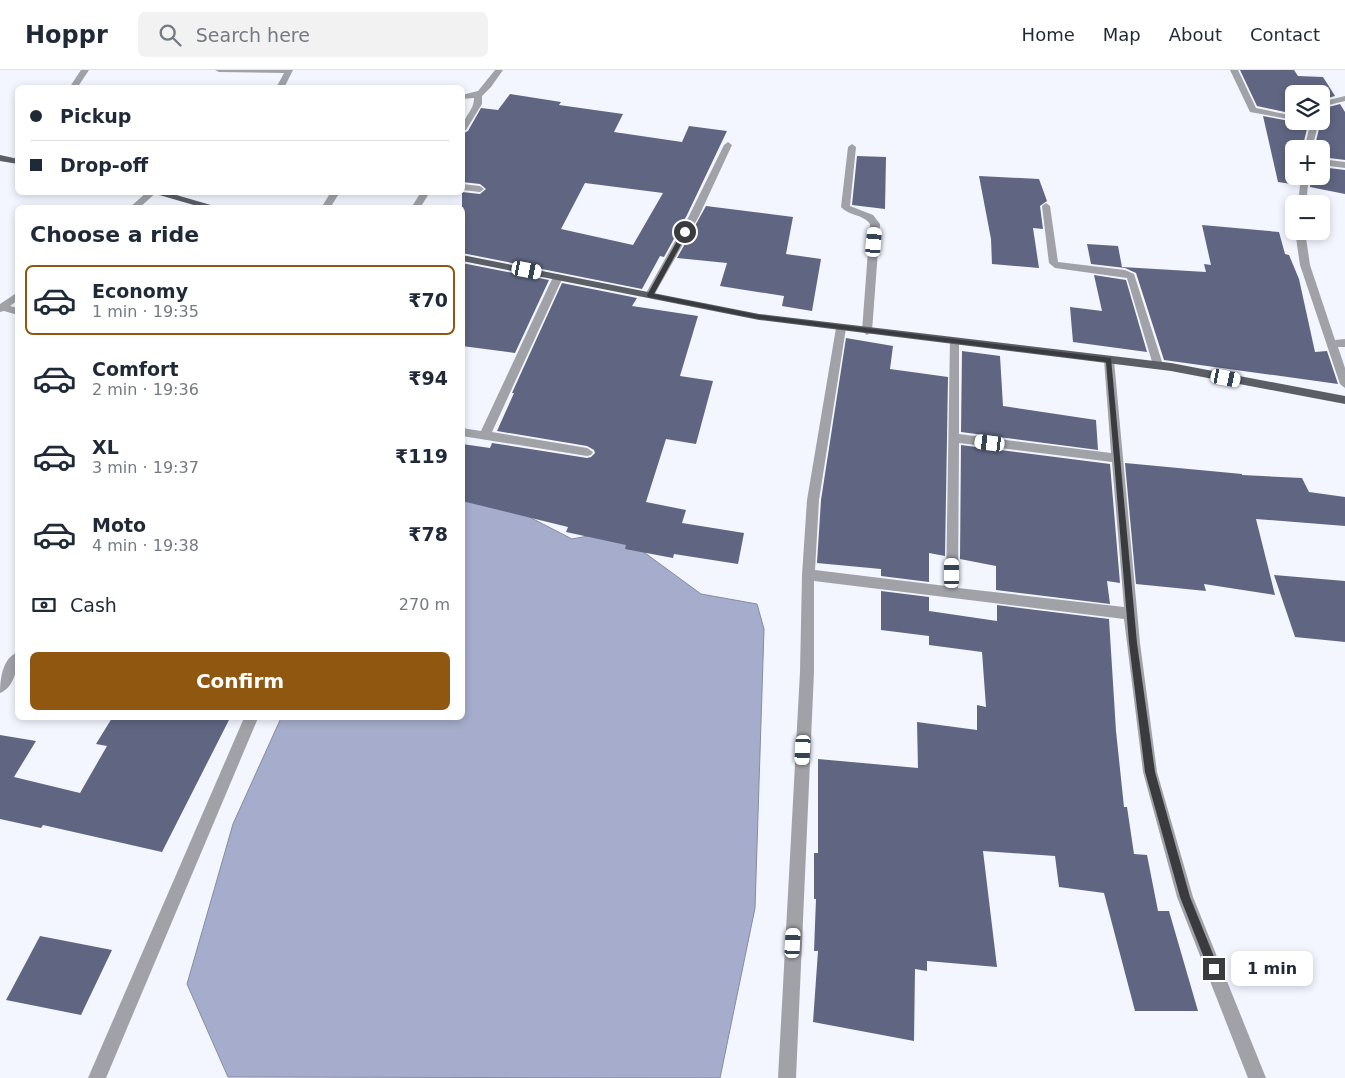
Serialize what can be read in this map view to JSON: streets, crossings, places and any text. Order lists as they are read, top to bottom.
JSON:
{
  "page": {
    "header": "Hoppr",
    "search": "Search here",
    "nav": [
      "Home",
      "Map",
      "About",
      "Contact"
    ],
    "map_buttons": ["+", "−"],
    "banner": ["Pickup", "Drop-off"],
    "heading": "Choose a ride",
    "list": [
      {
        "name": "Economy",
        "note": "1 min · 19:35",
        "value": "₹70"
      },
      {
        "name": "Comfort",
        "note": "2 min · 19:36",
        "value": "₹94"
      },
      {
        "name": "XL",
        "note": "3 min · 19:37",
        "value": "₹119"
      },
      {
        "name": "Moto",
        "note": "4 min · 19:38",
        "value": "₹78"
      }
    ],
    "pay": ["Cash", "270 m"],
    "buttons": "Confirm",
    "bubble": "1 min"
  }
}
